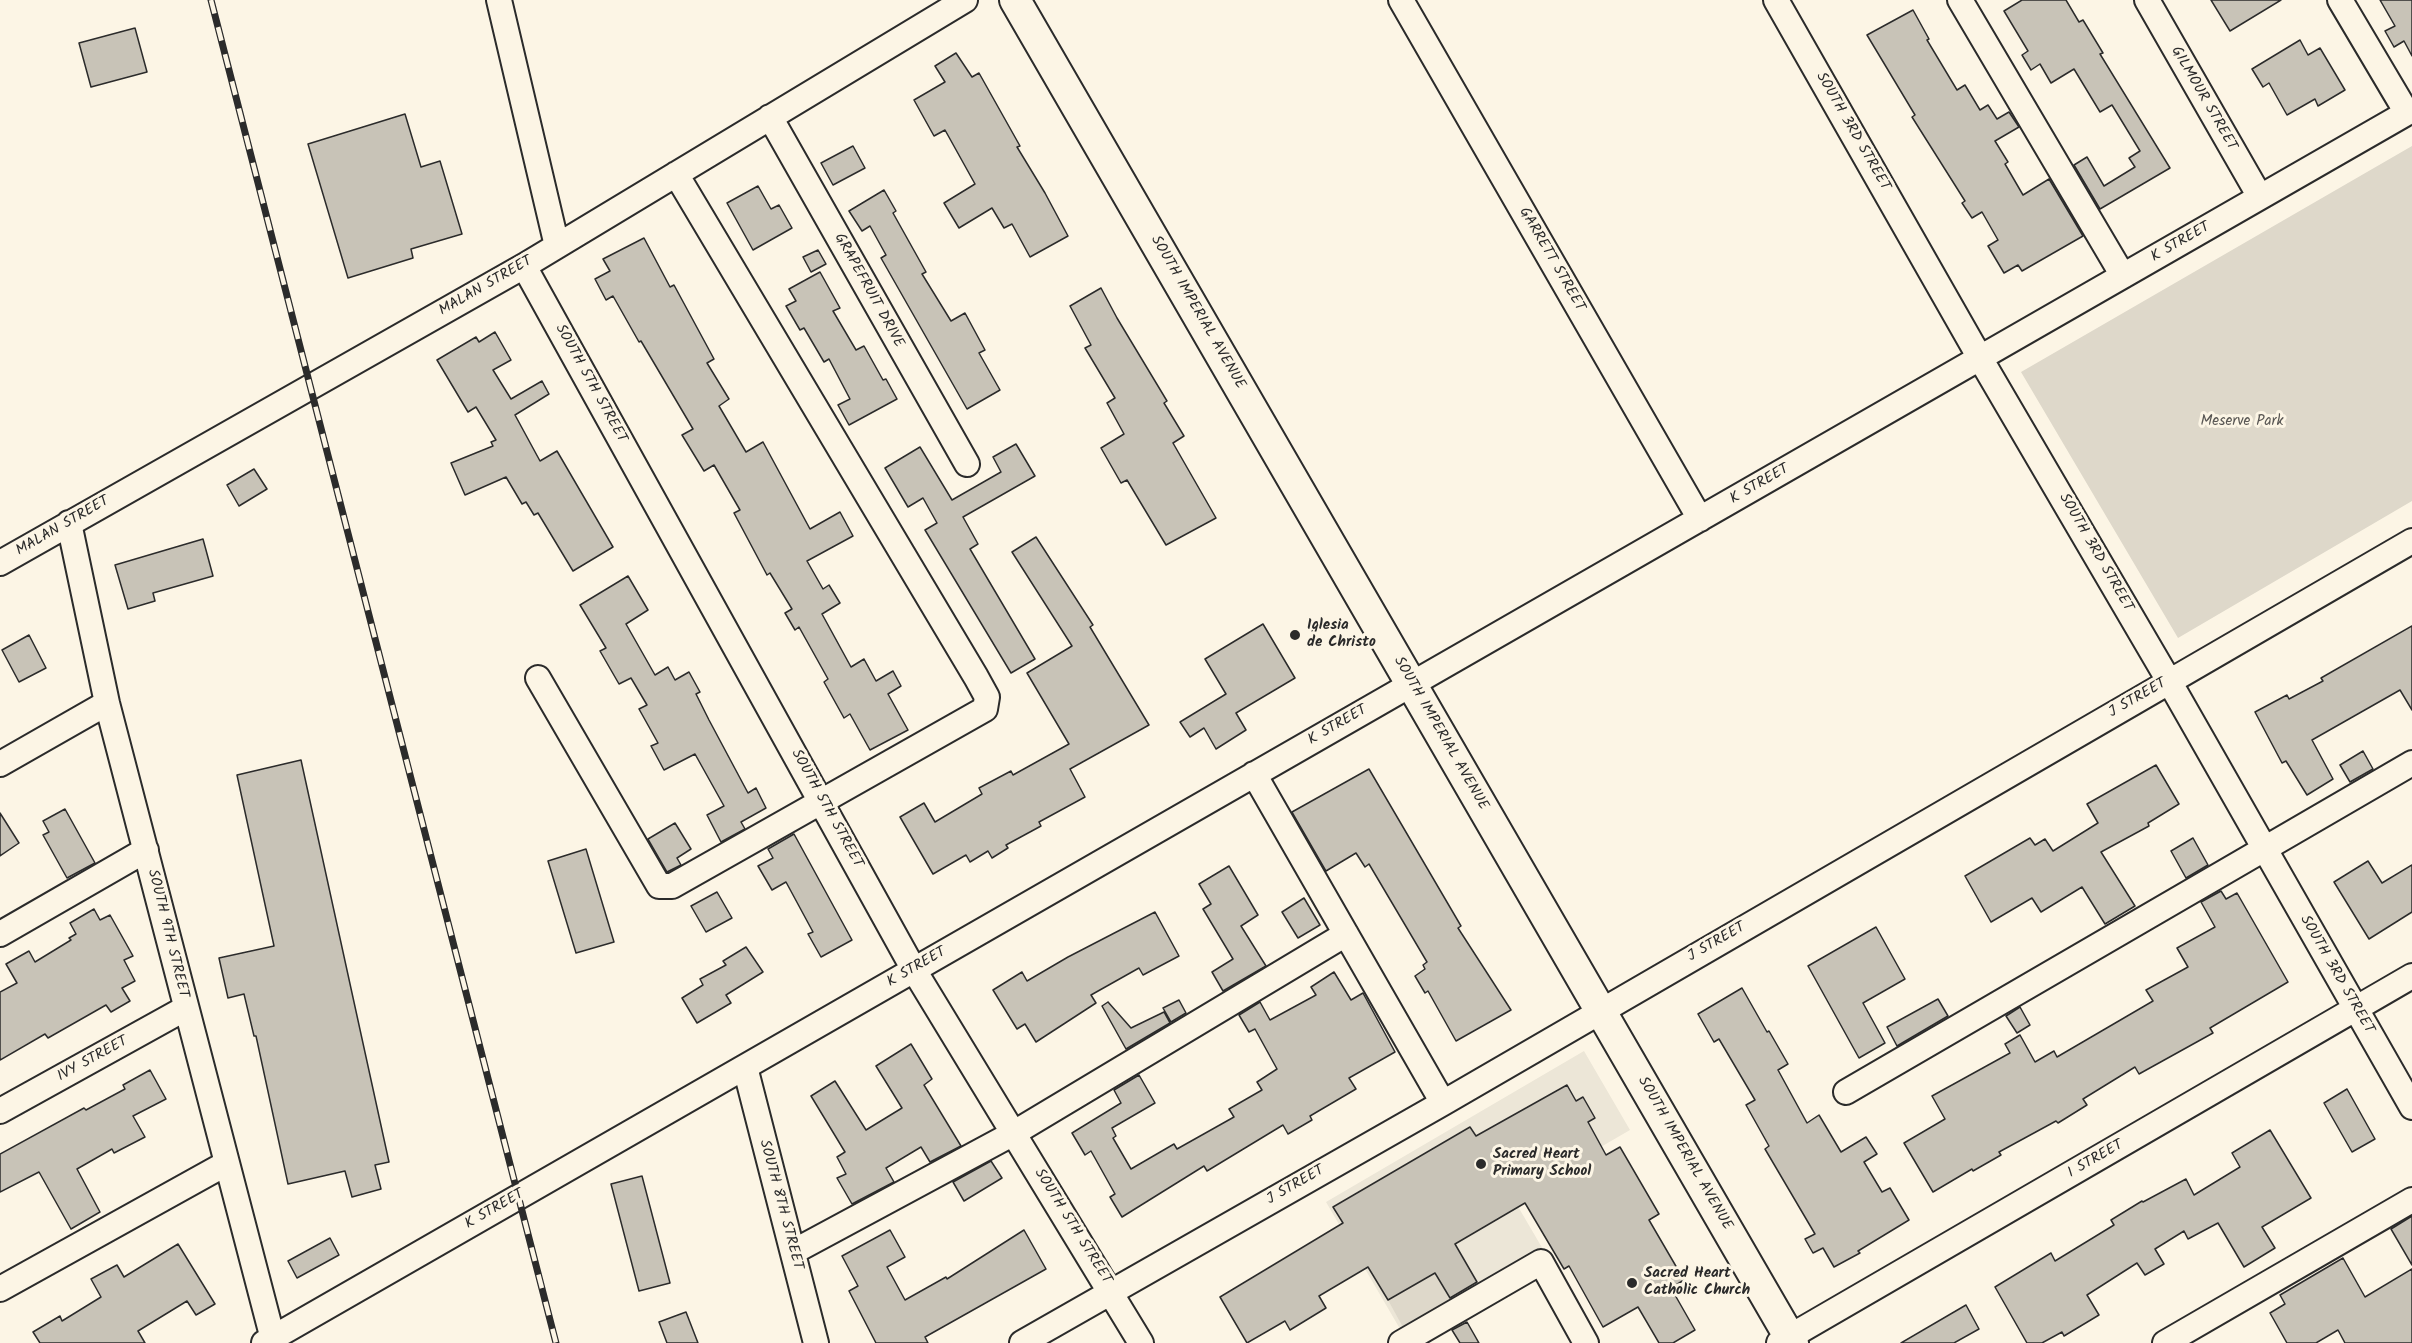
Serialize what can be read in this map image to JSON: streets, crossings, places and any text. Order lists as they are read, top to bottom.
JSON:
{
  "streets": {
    "main road": ["SOUTH IMPERIAL AVENUE"],
    "street": [
      "GILMOUR STREET",
      "SOUTH 3RD STREET",
      "K STREET",
      "GARRETT STREET",
      "MALAN STREET",
      "GRAPEFRUIT DRIVE",
      "SOUTH 5TH STREET",
      "J STREET",
      "SOUTH 9TH STREET",
      "IVY STREET",
      "I STREET",
      "SOUTH 8TH STREET"
    ]
  },
  "crossings": [
    ["GILMOUR STREET", "K STREET"],
    ["SOUTH 3RD STREET", "K STREET"],
    ["SOUTH 3RD STREET", "J STREET"],
    ["SOUTH 3RD STREET", "I STREET"],
    ["K STREET", "GARRETT STREET"],
    ["K STREET", "SOUTH IMPERIAL AVENUE"],
    ["K STREET", "SOUTH 5TH STREET"],
    ["K STREET", "SOUTH 9TH STREET"],
    ["K STREET", "SOUTH 8TH STREET"],
    ["MALAN STREET", "GRAPEFRUIT DRIVE"],
    ["MALAN STREET", "SOUTH 5TH STREET"],
    ["MALAN STREET", "SOUTH 9TH STREET"],
    ["SOUTH IMPERIAL AVENUE", "J STREET"],
    ["SOUTH IMPERIAL AVENUE", "I STREET"],
    ["SOUTH 5TH STREET", "J STREET"],
    ["SOUTH 9TH STREET", "IVY STREET"]
  ],
  "parks": ["Meserve Park"],
  "places": ["Iglesia de Christo", "Sacred Heart Primary School", "Sacred Heart Catholic Church"]
}
